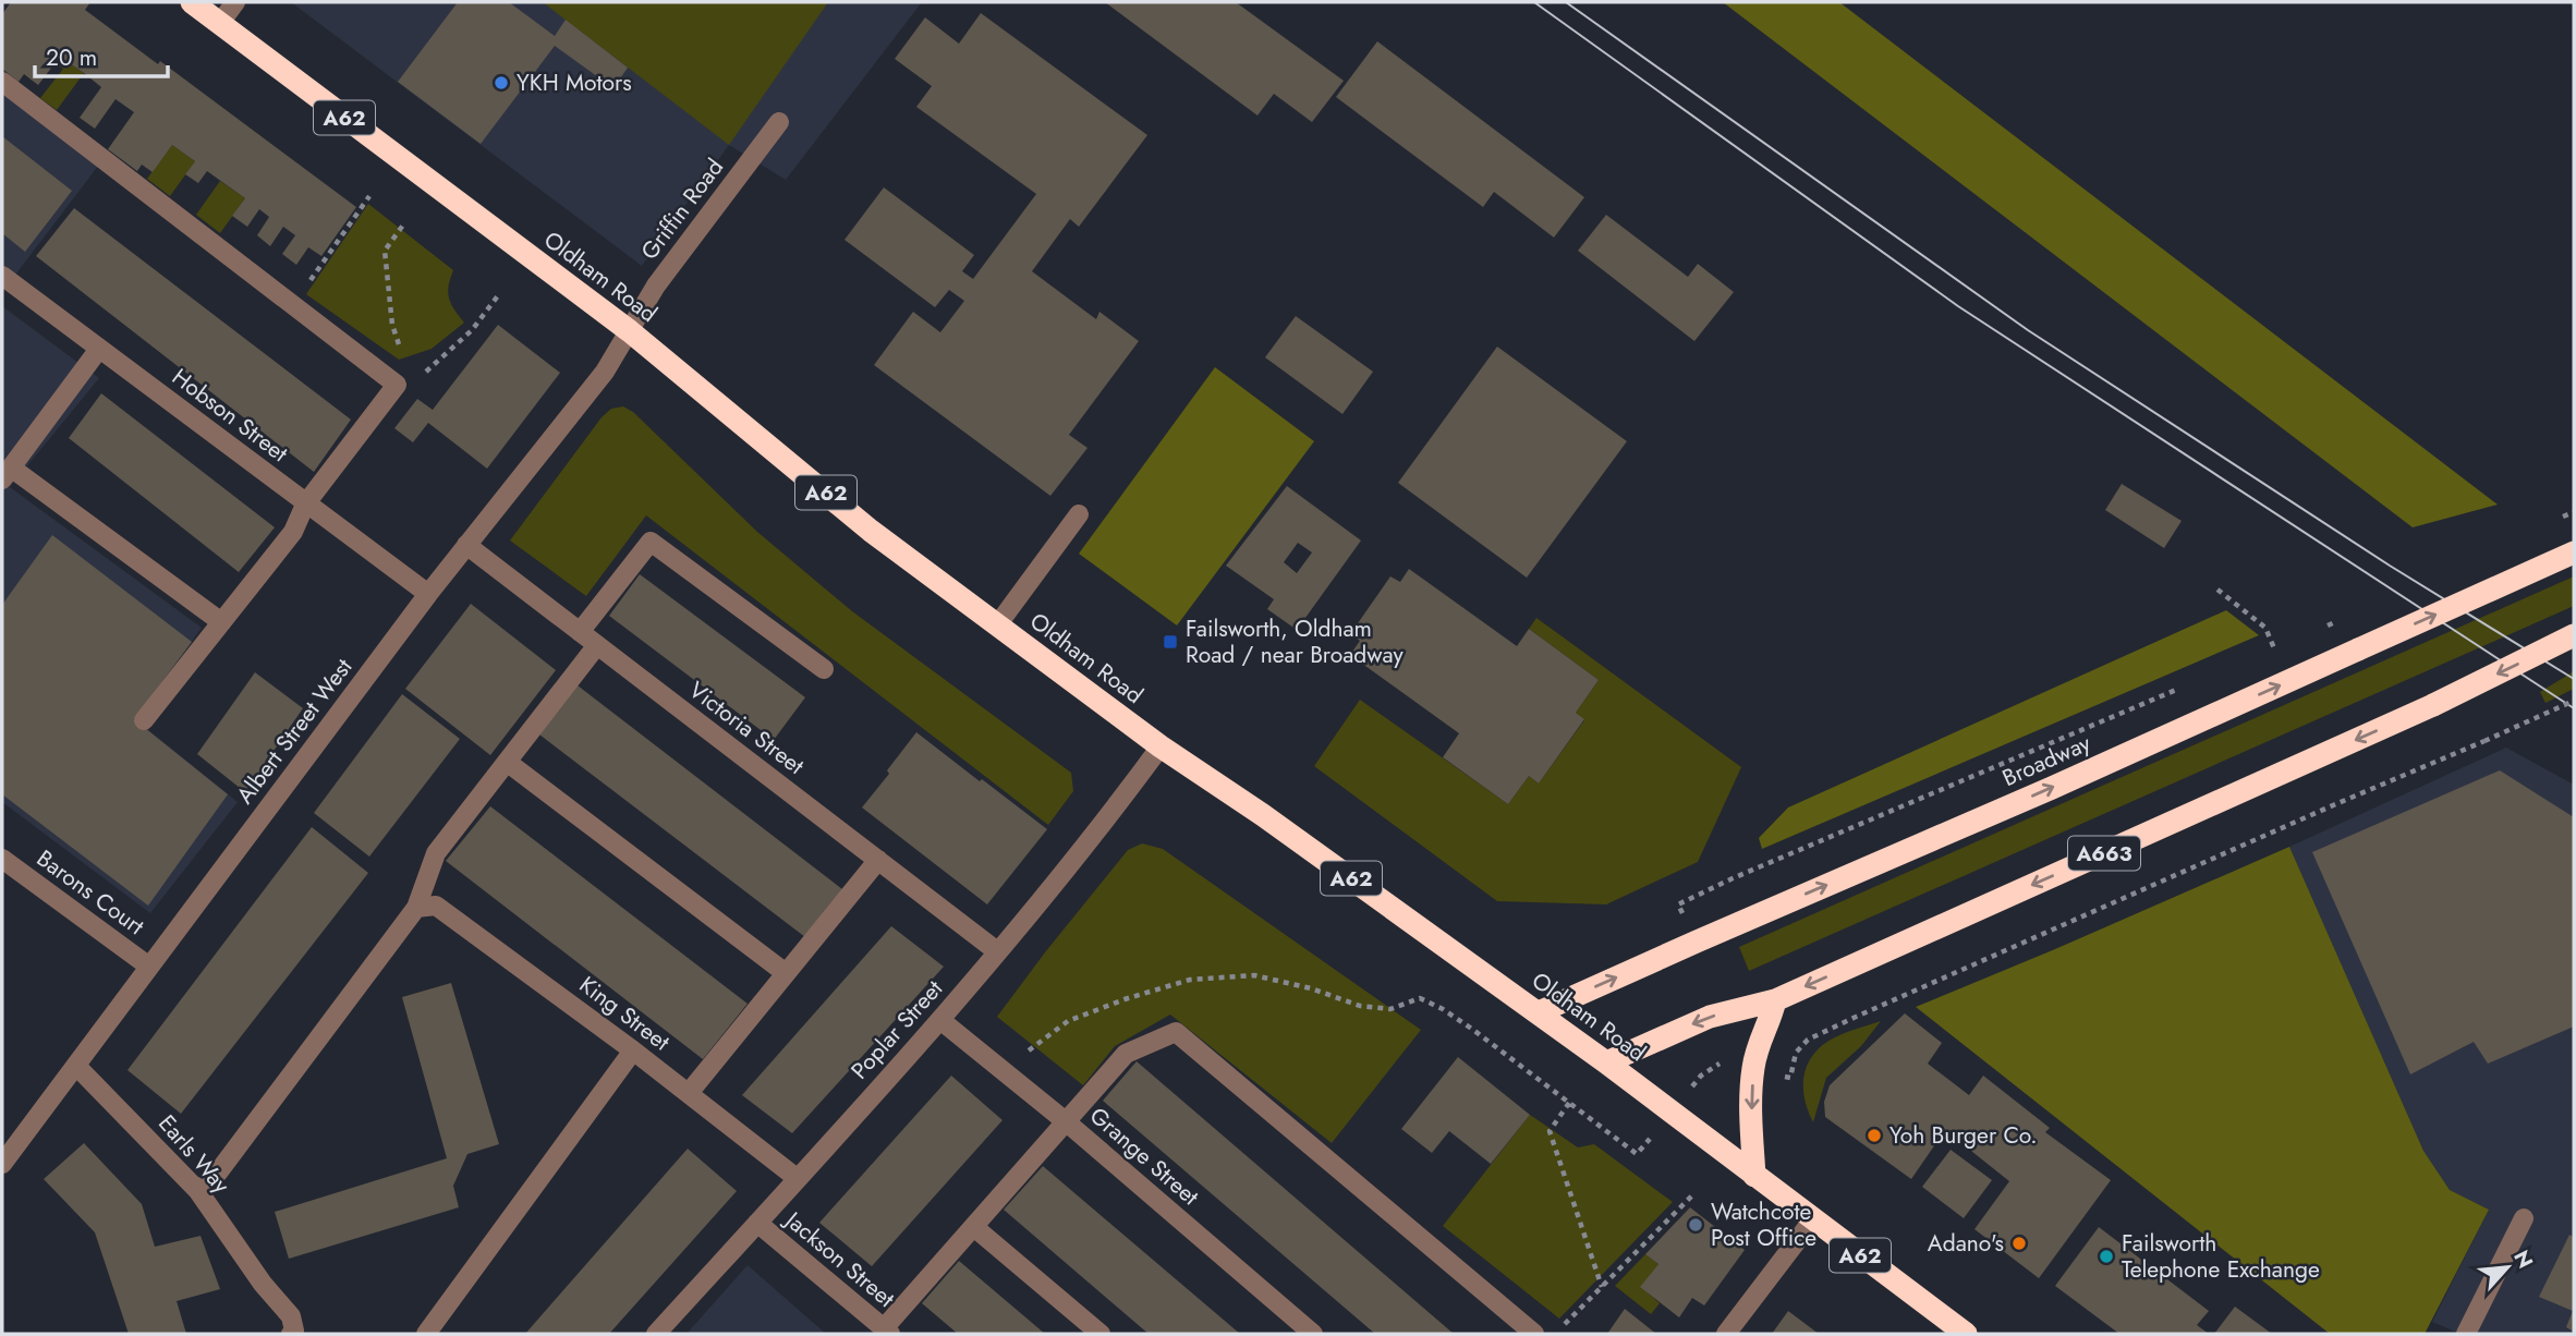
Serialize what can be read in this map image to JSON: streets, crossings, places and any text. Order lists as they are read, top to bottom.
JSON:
{
  "streets": {
    "highway": [
      "A62",
      "Oldham Road",
      "Broadway",
      "A663"
    ],
    "street": [
      "Griffin Road",
      "Hobson Street",
      "Victoria Street",
      "Albert Street West",
      "Barons Court",
      "King Street",
      "Poplar Street",
      "Earls Way",
      "Grange Street",
      "Jackson Street"
    ]
  },
  "crossings": [
    ["Griffin Road", "Oldham Road"],
    ["Griffin Road", "Albert Street West"],
    ["Oldham Road", "Albert Street West"],
    ["Oldham Road", "Broadway"],
    ["Oldham Road", "A663"],
    ["Oldham Road", "Poplar Street"],
    ["Hobson Street", "Albert Street West"],
    ["Victoria Street", "Albert Street West"],
    ["Victoria Street", "Poplar Street"],
    ["Albert Street West", "Barons Court"],
    ["Albert Street West", "Earls Way"],
    ["King Street", "Poplar Street"],
    ["Poplar Street", "Grange Street"],
    ["Poplar Street", "Jackson Street"]
  ],
  "places": {
    "other": [
      "YKH Motors",
      "Yoh Burger Co.",
      "Watchcote Post Office",
      "Adano's",
      "Failsworth Telephone Exchange"
    ],
    "transit": ["Failsworth, Oldham Road / near Broadway"]
  },
  "scale_bar": "20 m",
  "north": "top right"
}
